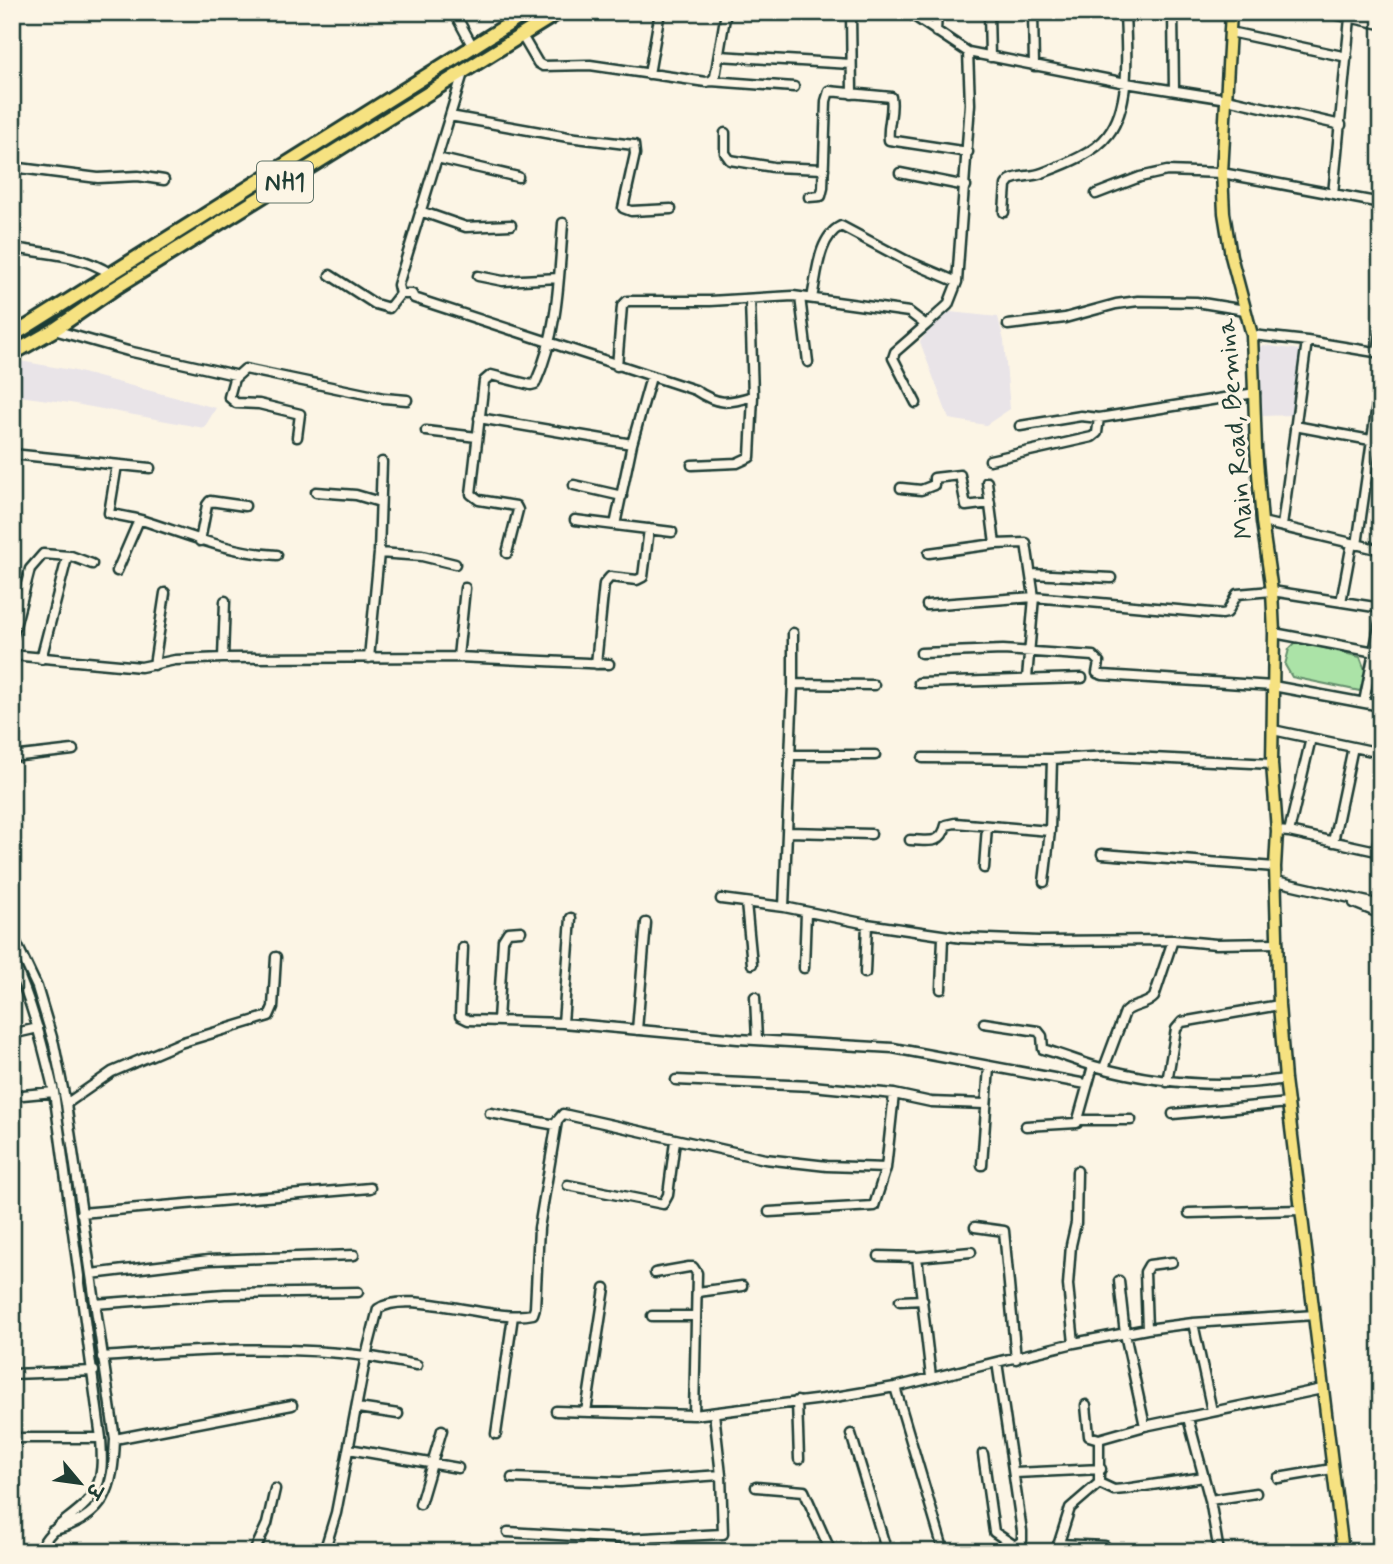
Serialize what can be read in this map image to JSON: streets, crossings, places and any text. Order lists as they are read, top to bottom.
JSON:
{
  "streets": {
    "highway": ["NH1"],
    "main road": ["Main Road, Bemina"]
  },
  "north": "bottom right"
}
